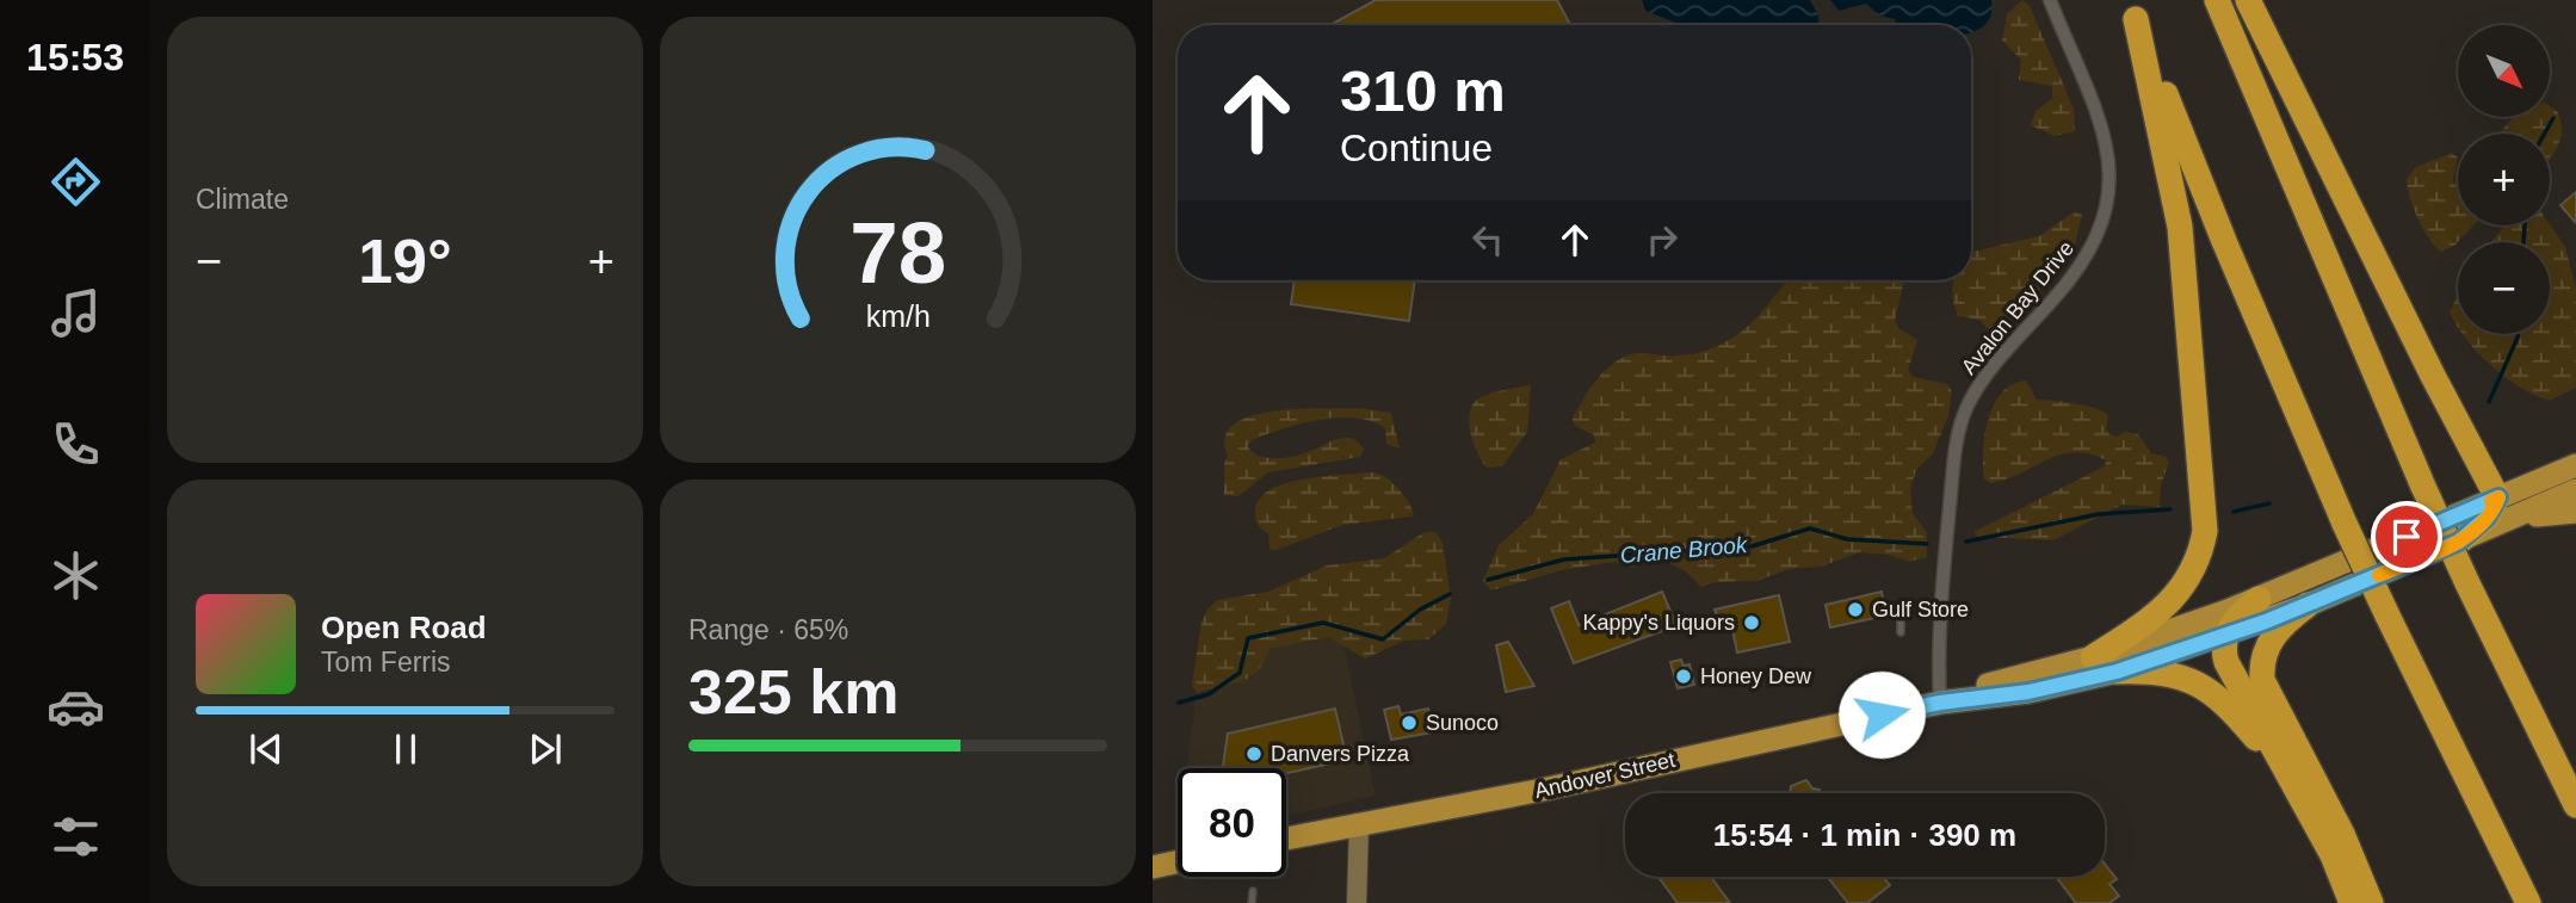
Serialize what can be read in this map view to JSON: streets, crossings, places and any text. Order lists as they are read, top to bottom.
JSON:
{
  "streets": {
    "highway": ["Andover Street"],
    "street": ["Avalon Bay Drive"]
  },
  "crossings": [
    ["Avalon Bay Drive", "Andover Street"]
  ],
  "water": ["Crane Brook"],
  "places": [
    "Gulf Store",
    "Kappy's Liquors",
    "Honey Dew",
    "Sunoco",
    "Danvers Pizza"
  ],
  "north": "bottom right",
  "page": {
    "tabs": "15:53",
    "tile": [
      "Climate",
      ["Range · 65%", "325 km"]
    ],
    "map_buttons": ["+", "−"],
    "turn": ["310 m", "Continue"],
    "heat": ["−", "19°", "+"],
    "song": ["Open Road", "Tom Ferris"],
    "limit": "80",
    "trip": "15:54 · 1 min · 390 m",
    "gauge": ["78", "km/h"]
  }
}
